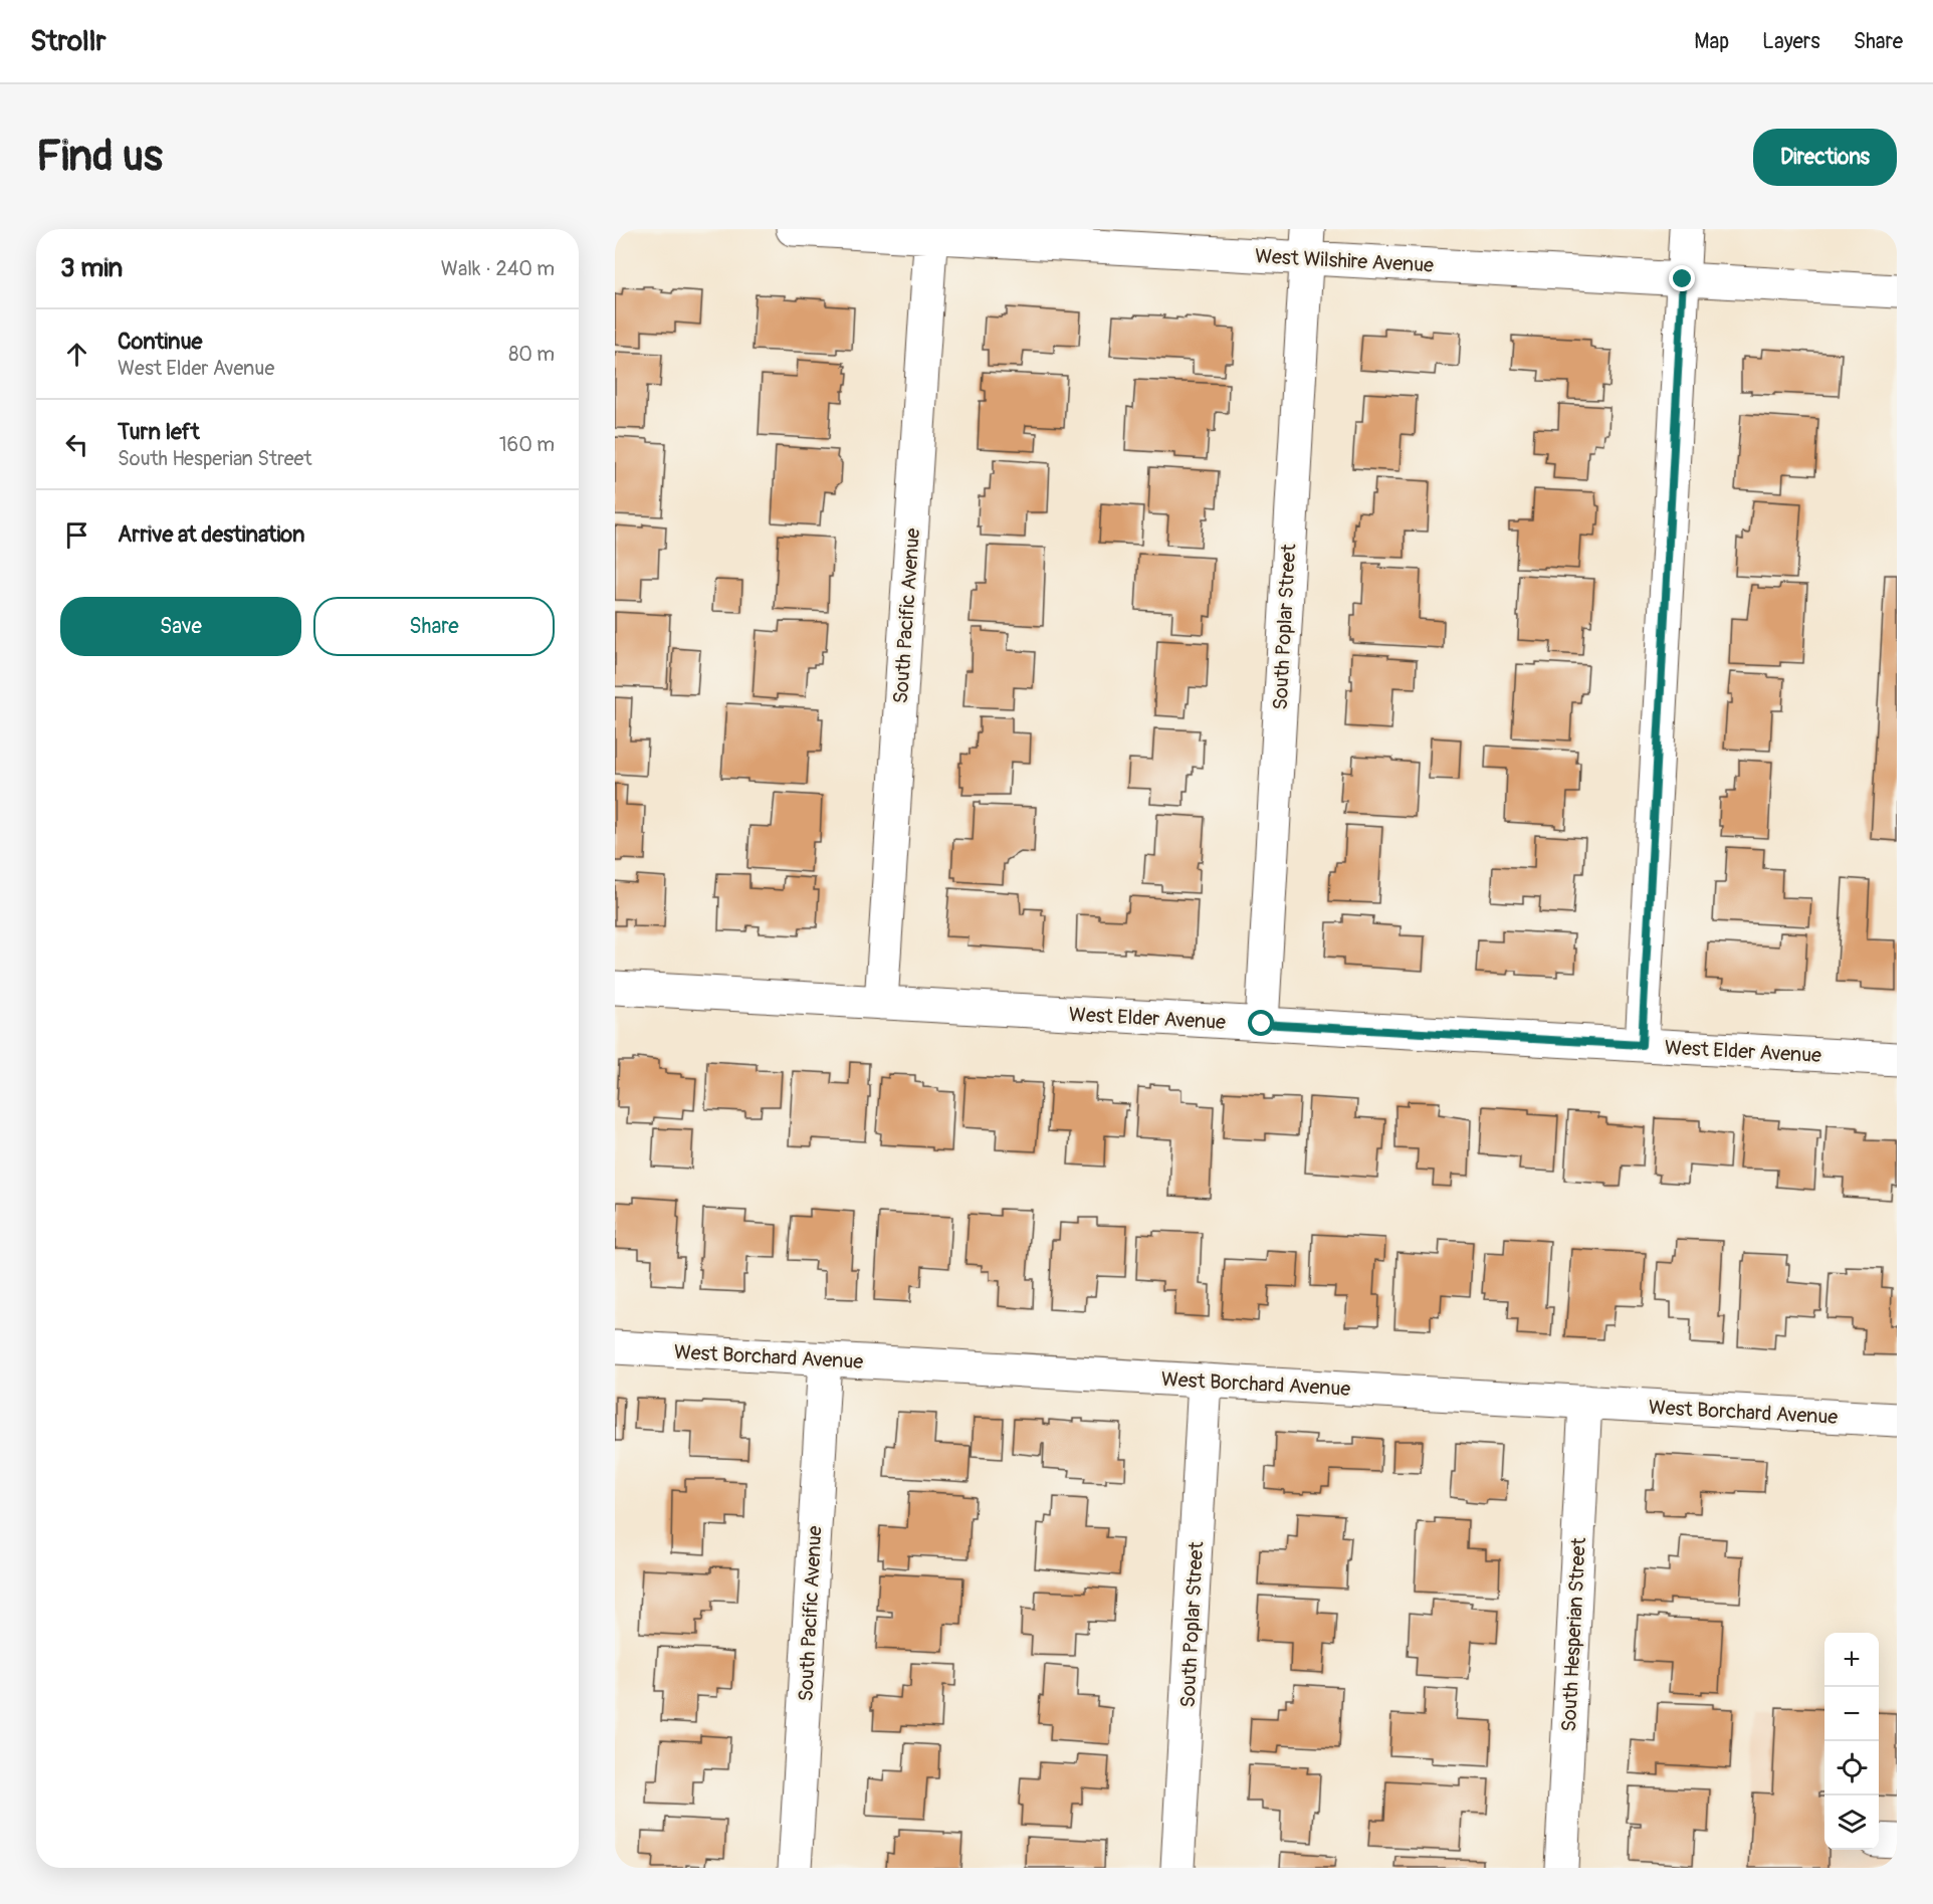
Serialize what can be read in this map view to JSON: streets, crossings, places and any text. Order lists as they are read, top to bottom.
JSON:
{
  "streets": {
    "street": [
      "West Wilshire Avenue",
      "South Pacific Avenue",
      "South Poplar Street",
      "West Elder Avenue",
      "West Borchard Avenue",
      "South Hesperian Street"
    ]
  },
  "crossings": [
    ["West Wilshire Avenue", "South Pacific Avenue"],
    ["West Wilshire Avenue", "South Poplar Street"],
    ["South Pacific Avenue", "West Elder Avenue"],
    ["South Pacific Avenue", "West Borchard Avenue"],
    ["South Poplar Street", "West Elder Avenue"],
    ["South Poplar Street", "West Borchard Avenue"],
    ["West Borchard Avenue", "South Hesperian Street"]
  ],
  "page": {
    "header": "Strollr",
    "nav": ["Map", "Layers", "Share"],
    "buttons": [
      "Directions",
      ["Save", "Share"]
    ],
    "title": "Find us",
    "heading": ["3 min", "Walk · 240 m"],
    "list": [
      ["Continue", "West Elder Avenue", "80 m"],
      ["Turn left", "South Hesperian Street", "160 m"],
      "Arrive at destination"
    ],
    "map_buttons": ["+", "−"]
  }
}
